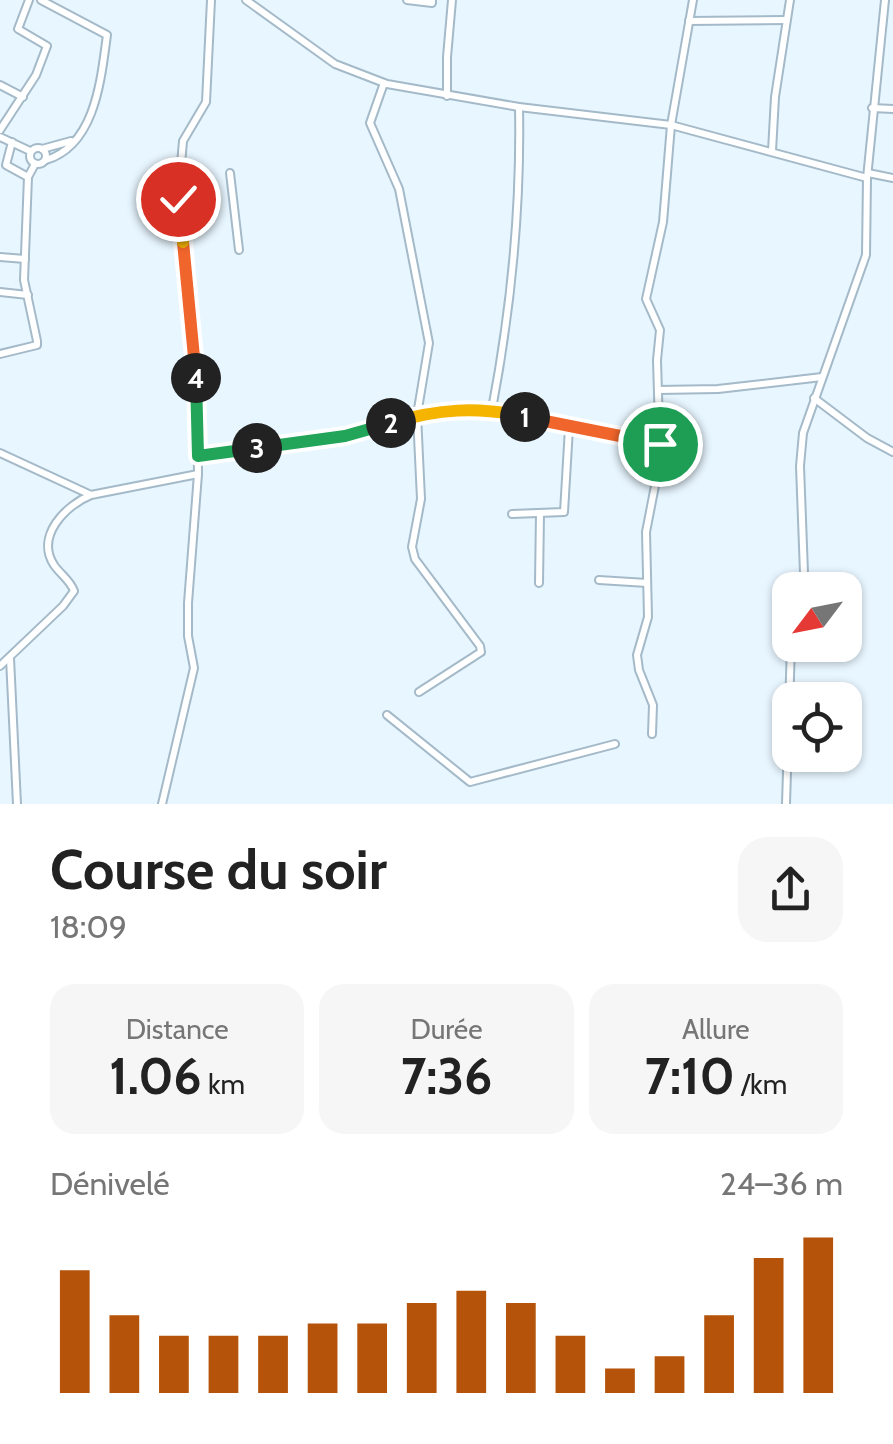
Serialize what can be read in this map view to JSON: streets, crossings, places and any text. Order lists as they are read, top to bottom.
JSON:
{
  "north": "bottom left",
  "page": {
    "pins": [
      "4",
      "1",
      "2",
      "3"
    ],
    "heading": ["Course du soir", "18:09"],
    "stats": [
      ["Distance", "1.06 km"],
      ["Durée", "7:36"],
      ["Allure", "7:10 /km"]
    ],
    "chart": ["Dénivelé", "24–36 m"]
  }
}
